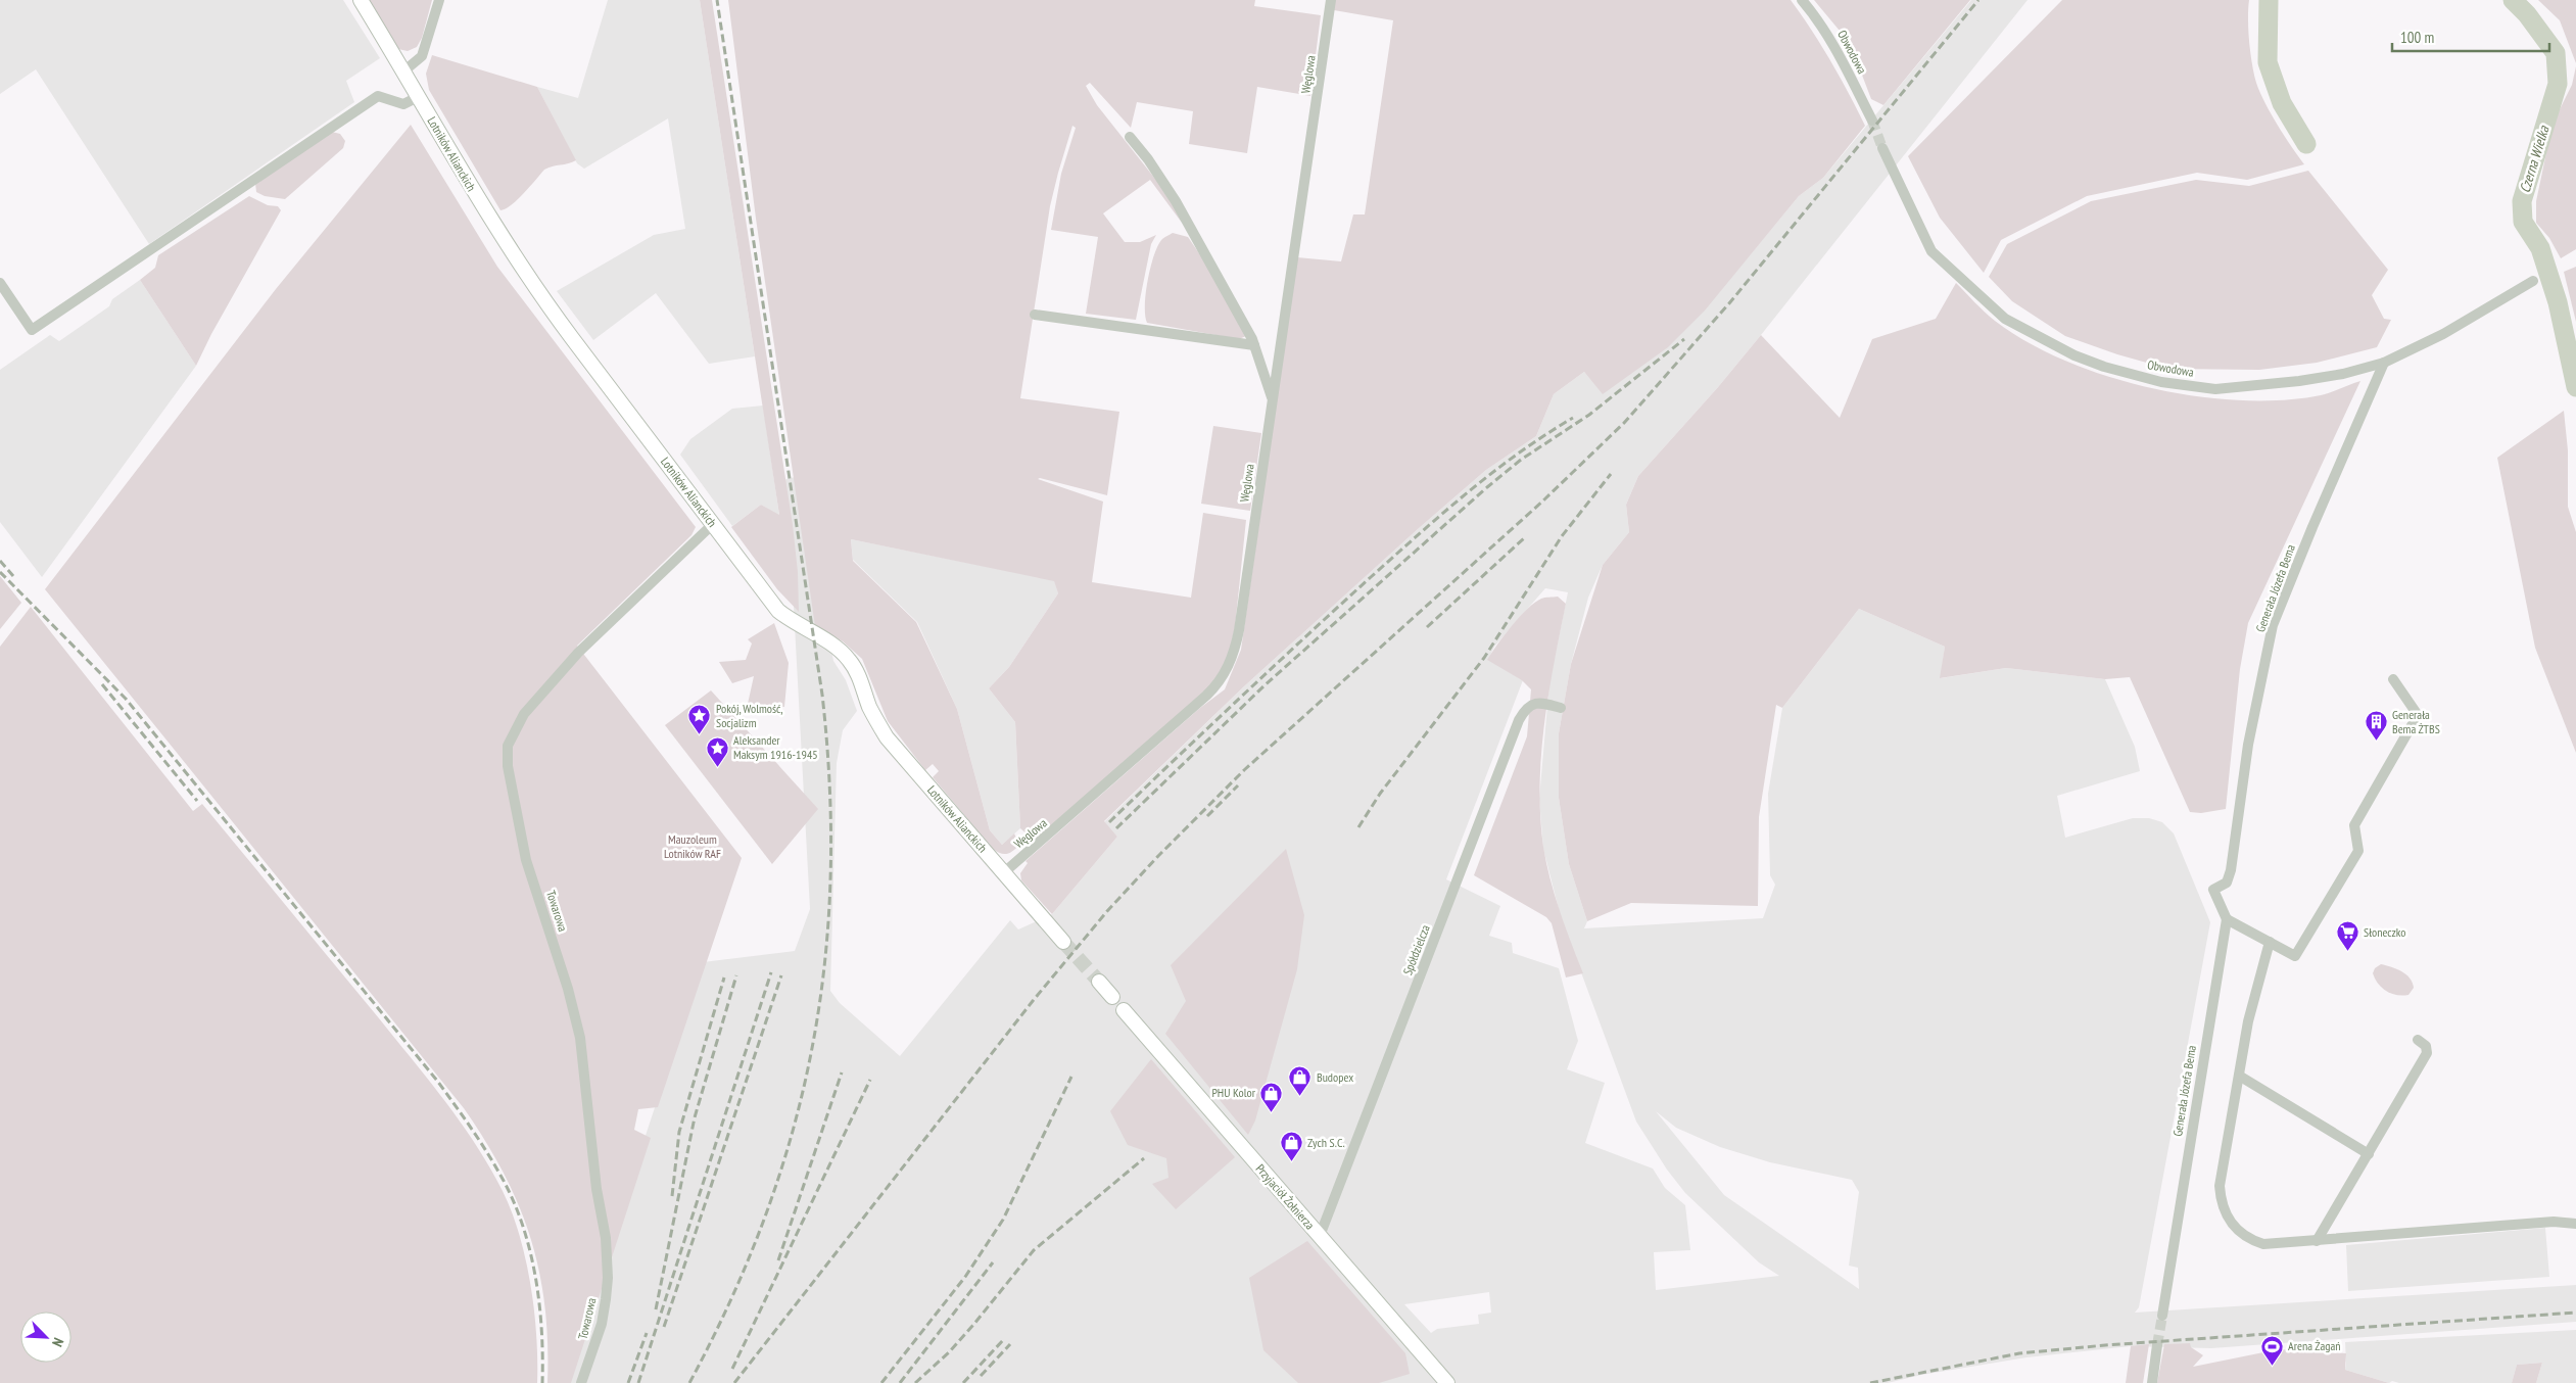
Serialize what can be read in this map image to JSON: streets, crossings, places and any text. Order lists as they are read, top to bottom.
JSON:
{
  "streets": {
    "main road": ["Lotników Alianckich", "Przyjaciół Żołnierza"],
    "street": [
      "Obwodowa",
      "Węglowa",
      "Generała Józefa Bema",
      "Towarowa",
      "Spółdzielcza"
    ]
  },
  "crossings": [
    ["Obwodowa", "Generała Józefa Bema"],
    ["Węglowa", "Lotników Alianckich"],
    ["Lotników Alianckich", "Towarowa"],
    ["Spółdzielcza", "Przyjaciół Żołnierza"]
  ],
  "water": ["Czerna Wielka"],
  "parks": ["Mauzoleum Lotników RAF"],
  "places": {
    "place": ["Pokój, Wolmość, Socjalizm", "Aleksander Maksym 1916-1945"],
    "building": ["Generała Bema ŻTBS"],
    "supermarket": ["Słoneczko"],
    "shop": ["Budopex", "PHU Kolor", "Zych S.C."],
    "sports": ["Arena Żagań"]
  },
  "scale_bar": "100 m",
  "north": "bottom right"
}
